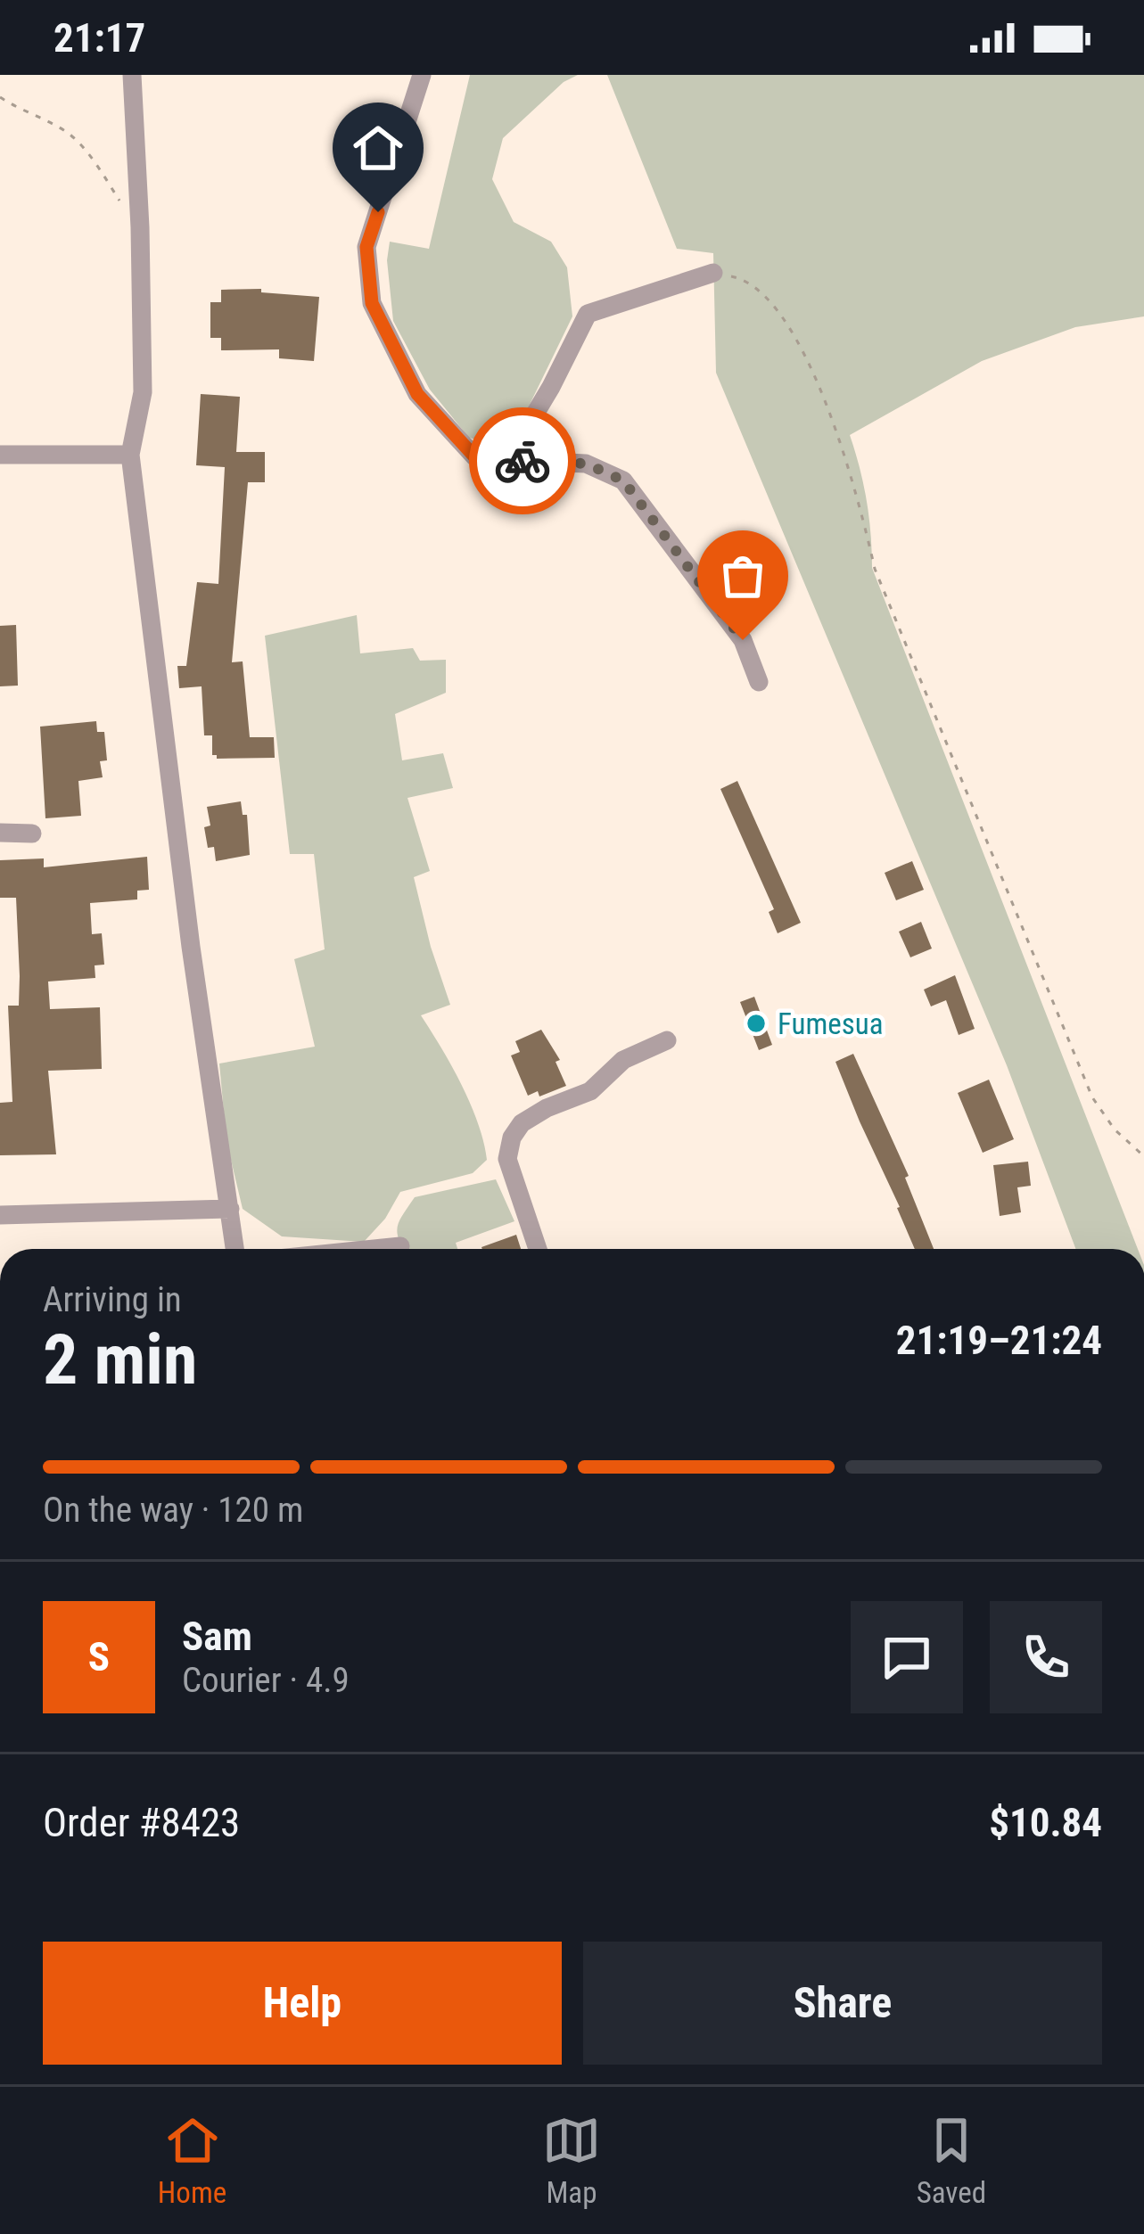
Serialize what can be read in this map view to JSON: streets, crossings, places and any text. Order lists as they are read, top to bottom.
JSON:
{
  "places": ["Fumesua"],
  "page": {
    "status": "21:17",
    "heading": ["2 min", "Arriving in", "21:19–21:24"],
    "panel": [
      "Sam",
      "Courier · 4.9",
      "Order #8423",
      "$10.84"
    ],
    "bar": "On the way · 120 m",
    "round": "S",
    "buttons": ["Help", "Share"],
    "tabs": ["Home", "Map", "Saved"]
  }
}
